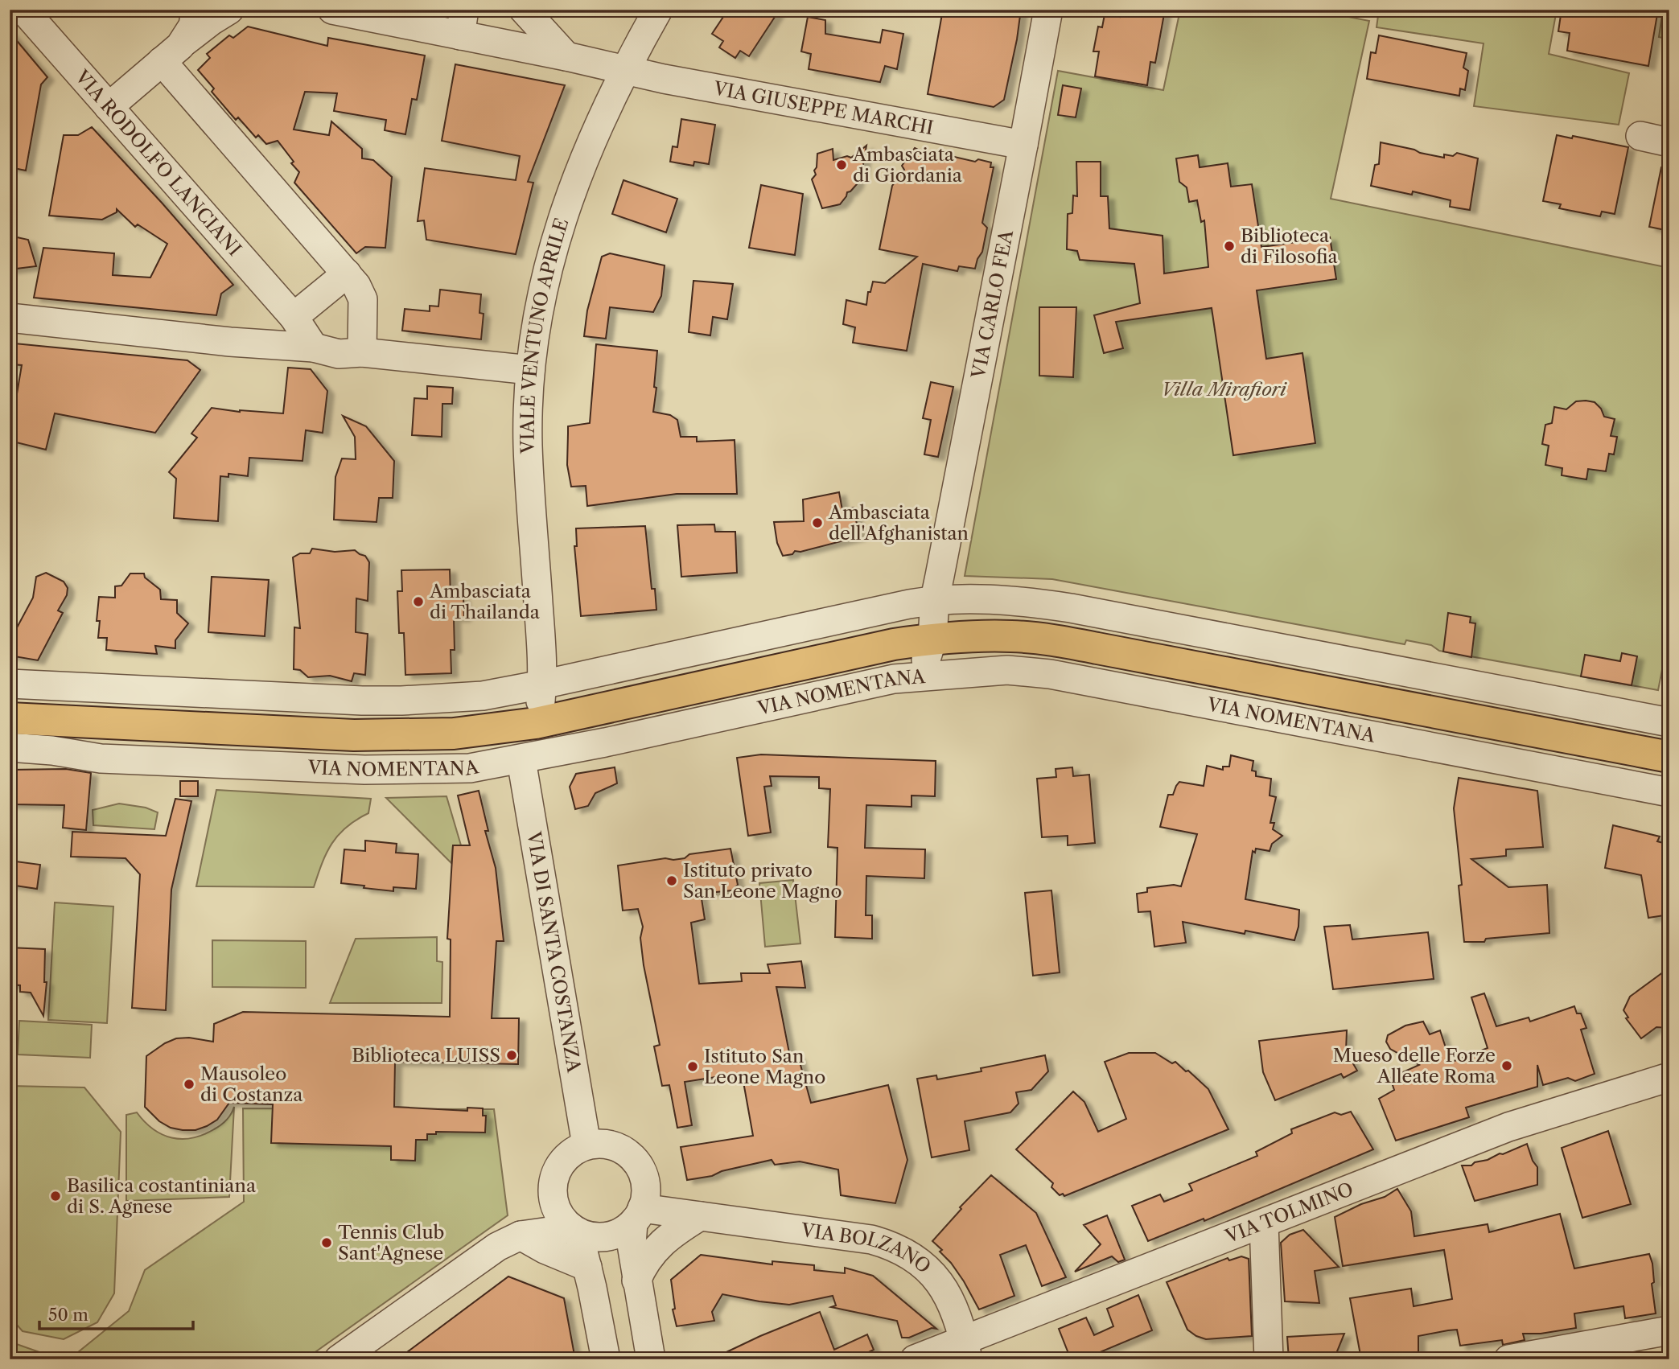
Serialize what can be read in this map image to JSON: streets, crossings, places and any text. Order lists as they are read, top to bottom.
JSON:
{
  "streets": {
    "main road": ["VIA NOMENTANA"],
    "street": [
      "VIA GIUSEPPE MARCHI",
      "VIA RODOLFO LANCIANI",
      "VIA CARLO FEA",
      "VIALE VENTUNO APRILE",
      "VIA DI SANTA COSTANZA",
      "VIA TOLMINO",
      "VIA BOLZANO"
    ]
  },
  "crossings": [
    ["VIA GIUSEPPE MARCHI", "VIA CARLO FEA"],
    ["VIA GIUSEPPE MARCHI", "VIALE VENTUNO APRILE"],
    ["VIA CARLO FEA", "VIA NOMENTANA"],
    ["VIALE VENTUNO APRILE", "VIA NOMENTANA"],
    ["VIALE VENTUNO APRILE", "VIA DI SANTA COSTANZA"],
    ["VIA NOMENTANA", "VIA DI SANTA COSTANZA"],
    ["VIA DI SANTA COSTANZA", "VIA BOLZANO"],
    ["VIA TOLMINO", "VIA BOLZANO"]
  ],
  "parks": ["Villa Mirafiori"],
  "places": [
    "Ambasciata di Giordania",
    "Biblioteca di Filosofia",
    "Ambasciata dell'Afghanistan",
    "Ambasciata di Thailanda",
    "Istituto privato San Leone Magno",
    "Biblioteca LUISS",
    "Mueso delle Forze Alleate Roma",
    "Istituto San Leone Magno",
    "Mausoleo di Costanza",
    "Basilica costantiniana di S. Agnese",
    "Tennis Club Sant'Agnese"
  ],
  "scale_bar": "50 m"
}
